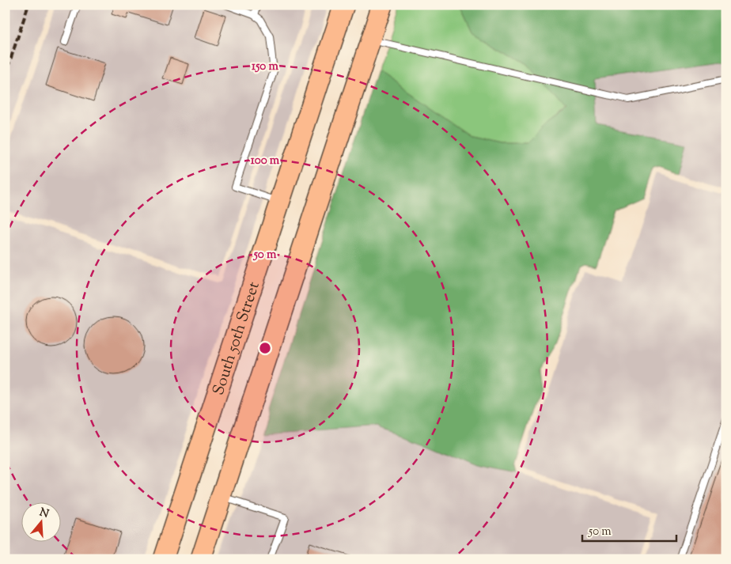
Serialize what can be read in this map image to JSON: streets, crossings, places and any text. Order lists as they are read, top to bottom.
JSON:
{
  "streets": {
    "main road": ["South 50th Street"]
  },
  "scale_bar": "50 m",
  "north": "top",
  "rings": ["150 m", "100 m", "50 m"]
}
